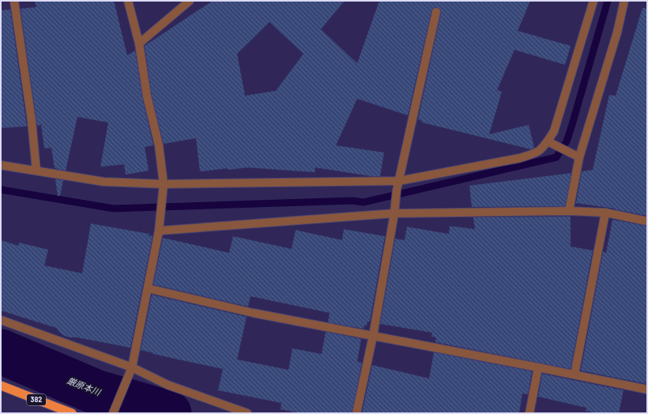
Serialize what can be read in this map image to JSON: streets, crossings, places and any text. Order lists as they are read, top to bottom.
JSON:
{
  "streets": {
    "highway": ["382"]
  },
  "water": ["厳原本川"]
}
